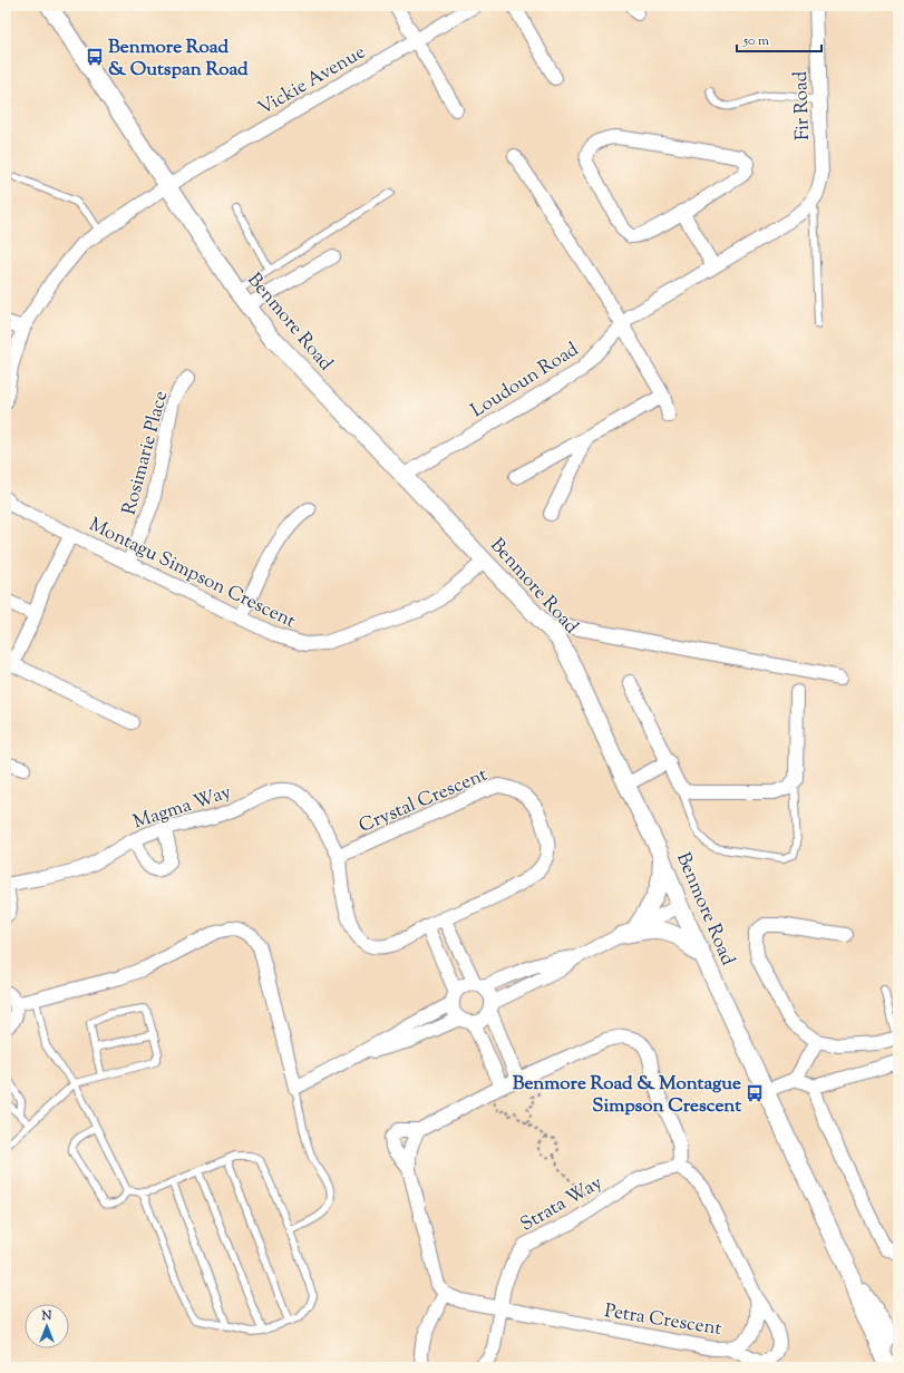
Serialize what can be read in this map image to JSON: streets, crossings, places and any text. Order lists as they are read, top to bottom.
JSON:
{
  "streets": {
    "street": [
      "Vickie Avenue",
      "Fir Road",
      "Benmore Road",
      "Loudoun Road",
      "Rosimarie Place",
      "Montagu Simpson Crescent",
      "Crystal Crescent",
      "Magma Way",
      "Strata Way",
      "Petra Crescent"
    ]
  },
  "crossings": [
    ["Vickie Avenue", "Benmore Road"],
    ["Fir Road", "Loudoun Road"],
    ["Benmore Road", "Loudoun Road"],
    ["Benmore Road", "Montagu Simpson Crescent"],
    ["Rosimarie Place", "Montagu Simpson Crescent"],
    ["Crystal Crescent", "Magma Way"],
    ["Strata Way", "Petra Crescent"]
  ],
  "places": {
    "bus stop": ["Benmore Road & Outspan Road", "Benmore Road & Montague Simpson Crescent"]
  },
  "scale_bar": "50 m",
  "north": "top"
}
